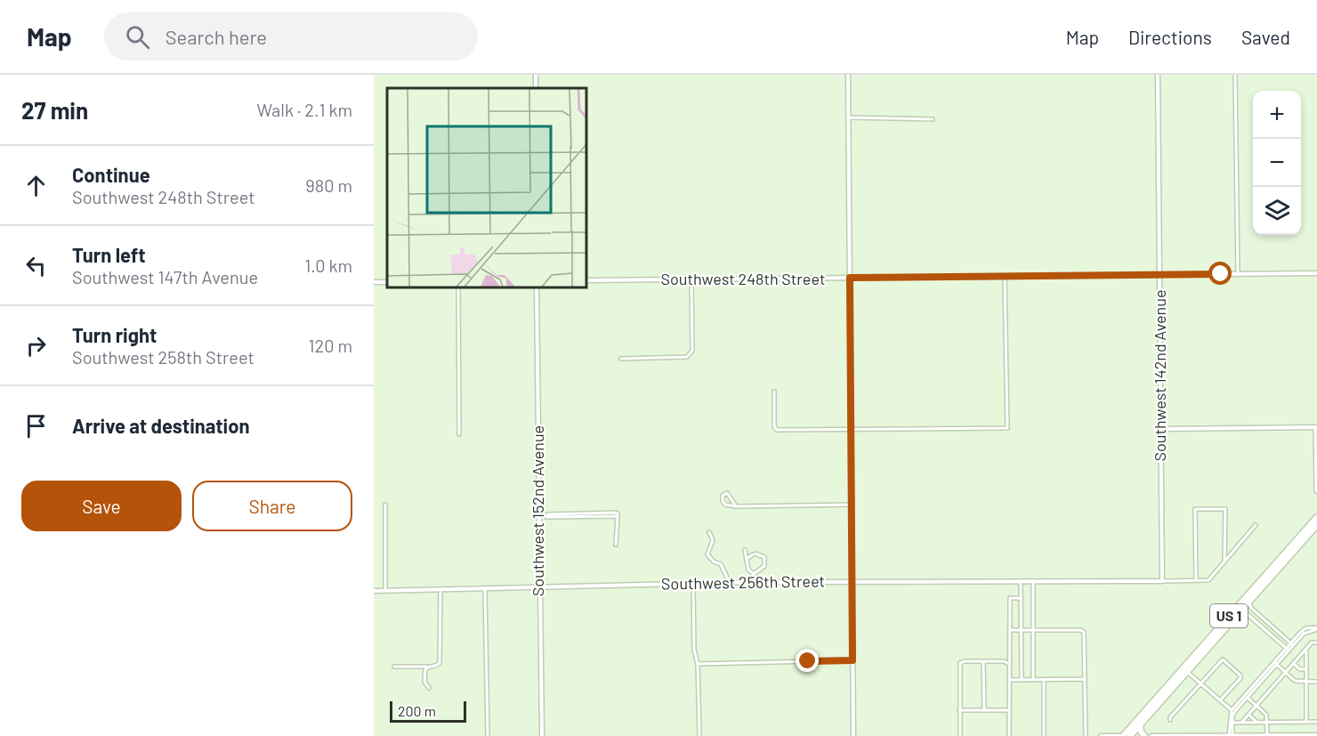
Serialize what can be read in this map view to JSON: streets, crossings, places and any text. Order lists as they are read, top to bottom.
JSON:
{
  "streets": {
    "highway": ["US 1"],
    "street": [
      "Southwest 248th Street",
      "Southwest 142nd Avenue",
      "Southwest 152nd Avenue",
      "Southwest 256th Street"
    ]
  },
  "crossings": [
    ["Southwest 248th Street", "Southwest 142nd Avenue"],
    ["Southwest 142nd Avenue", "Southwest 256th Street"],
    ["Southwest 152nd Avenue", "Southwest 256th Street"]
  ],
  "scale_bar": "200 m",
  "page": {
    "header": "Map",
    "search": "Search here",
    "nav": ["Map", "Directions", "Saved"],
    "heading": ["27 min", "Walk · 2.1 km"],
    "map_buttons": ["+", "−"],
    "list": [
      ["Continue", "Southwest 248th Street", "980 m"],
      ["Turn left", "Southwest 147th Avenue", "1.0 km"],
      ["Turn right", "Southwest 258th Street", "120 m"],
      "Arrive at destination"
    ],
    "buttons": ["Save", "Share"],
    "scale": "200 m"
  }
}
